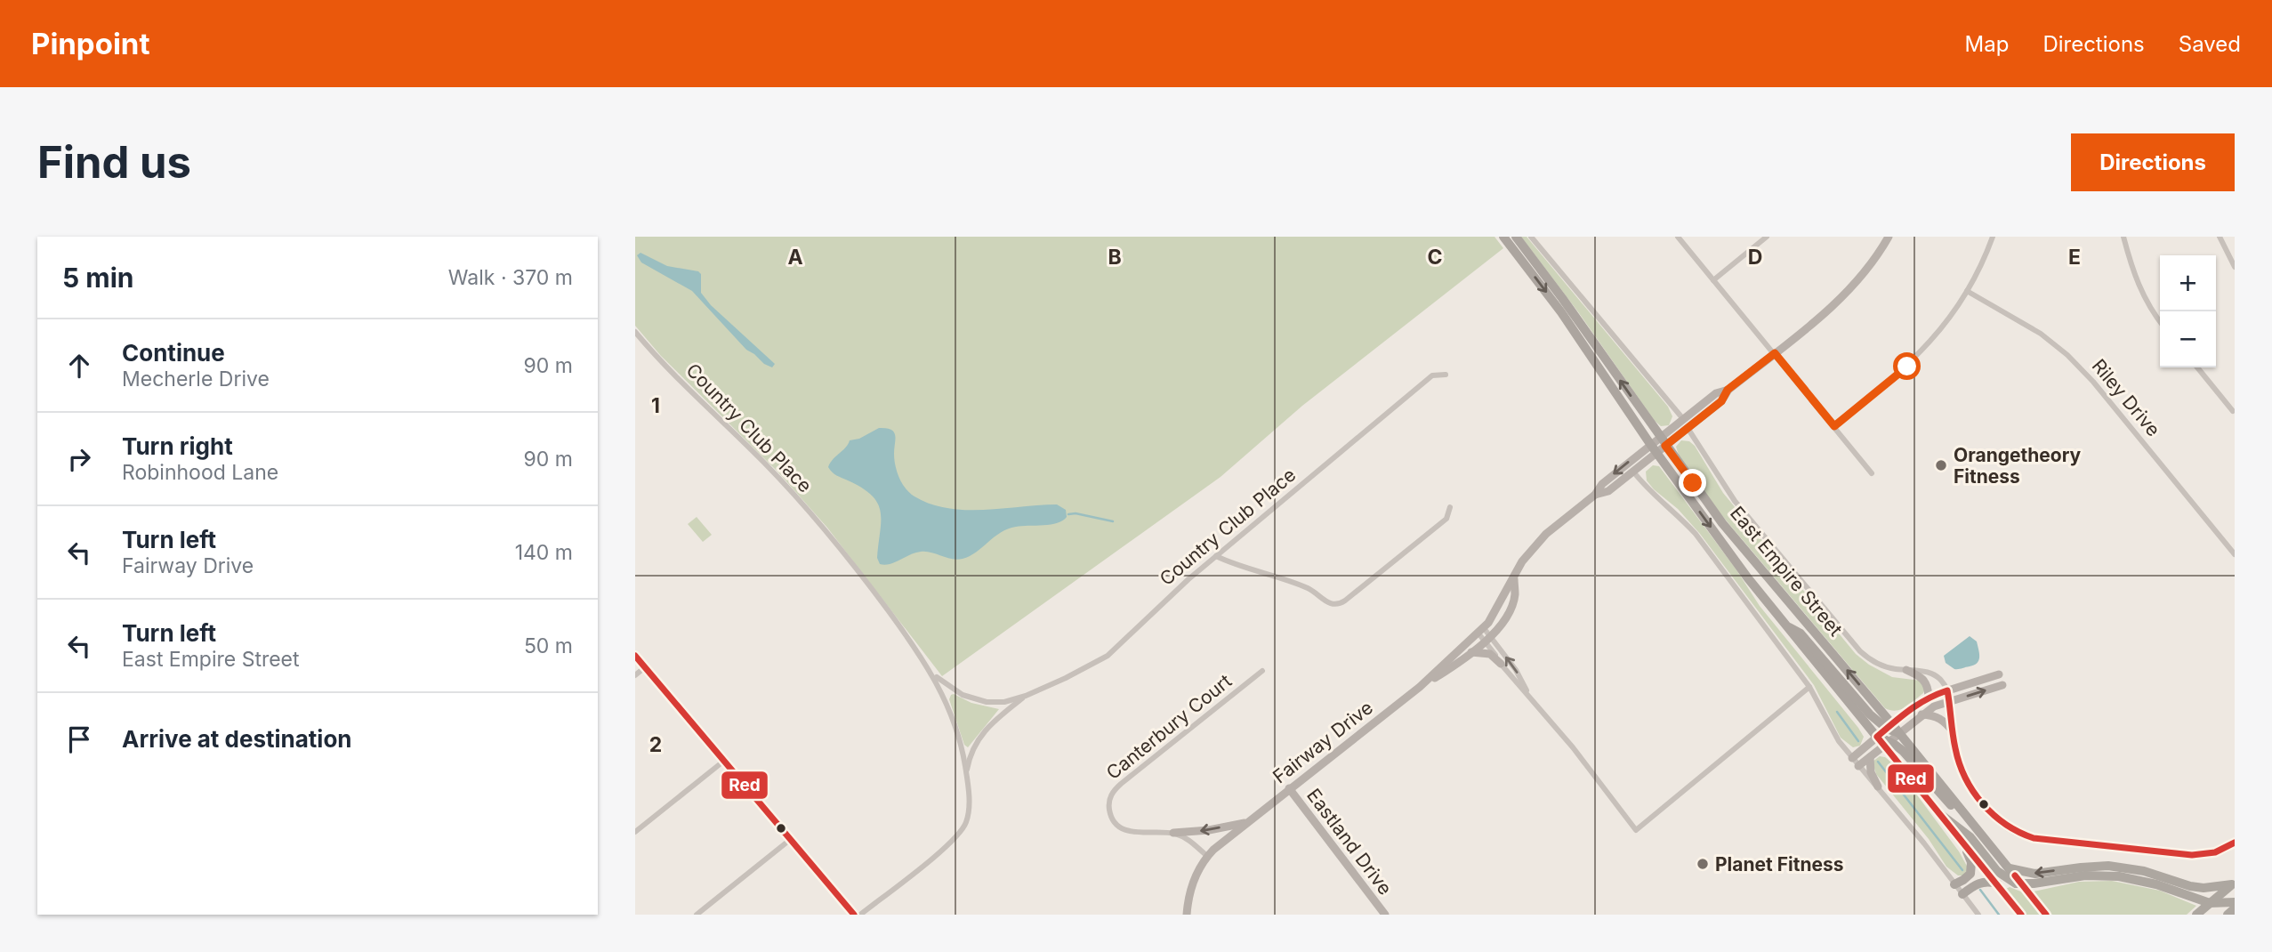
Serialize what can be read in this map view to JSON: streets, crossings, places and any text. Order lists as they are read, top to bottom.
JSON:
{
  "streets": {
    "main road": ["East Empire Street", "Fairway Drive", "Eastland Drive"],
    "street": ["Riley Drive", "Country Club Place", "Canterbury Court"]
  },
  "crossings": [
    ["East Empire Street", "Fairway Drive"],
    ["Fairway Drive", "Eastland Drive"]
  ],
  "places": ["Orangetheory Fitness", "Planet Fitness"],
  "lines": ["transit line Red"],
  "page": {
    "header": "Pinpoint",
    "nav": ["Map", "Directions", "Saved"],
    "buttons": "Directions",
    "title": "Find us",
    "heading": ["5 min", "Walk · 370 m"],
    "map_buttons": ["+", "−"],
    "list": [
      ["Continue", "Mecherle Drive", "90 m"],
      ["Turn right", "Robinhood Lane", "90 m"],
      ["Turn left", "Fairway Drive", "140 m"],
      ["Turn left", "East Empire Street", "50 m"],
      "Arrive at destination"
    ]
  },
  "grid": {
    "columns": [
      "A",
      "B",
      "C",
      "D",
      "E"
    ],
    "rows": ["1", "2"]
  }
}
